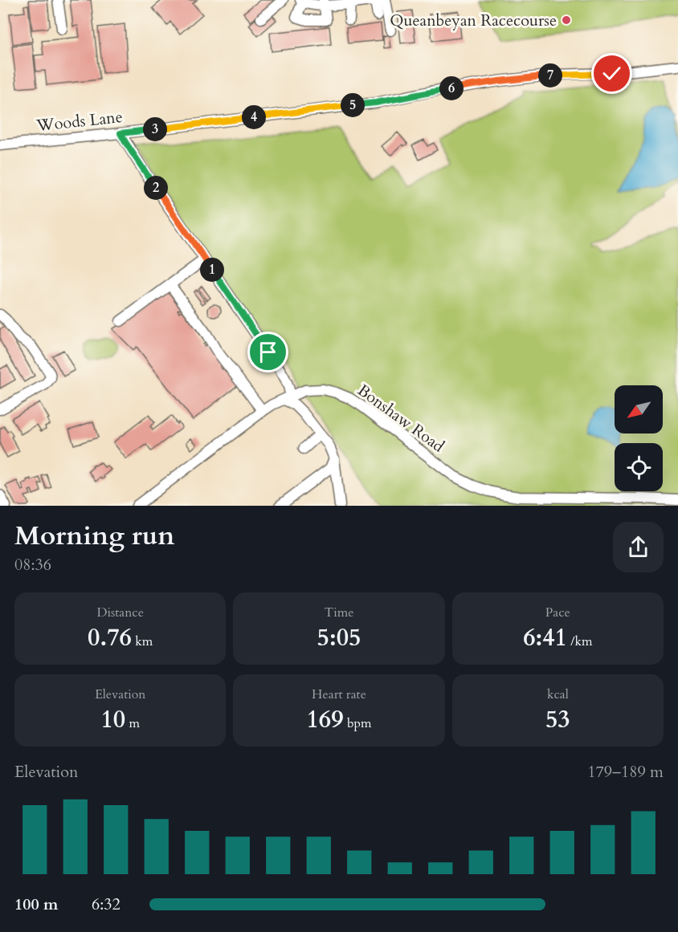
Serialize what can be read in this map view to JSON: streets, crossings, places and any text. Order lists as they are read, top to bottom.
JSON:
{
  "streets": {
    "street": ["Woods Lane", "Bonshaw Road"]
  },
  "places": ["Queanbeyan Racecourse"],
  "north": "bottom left",
  "page": {
    "pins": [
      "7",
      "6",
      "5",
      "4",
      "3",
      "2",
      "1"
    ],
    "heading": ["Morning run", "08:36"],
    "stats": [
      ["Distance", "0.76 km"],
      ["Time", "5:05"],
      ["Pace", "6:41 /km"],
      ["Elevation", "10 m"],
      ["Heart rate", "169 bpm"],
      ["kcal", "53"]
    ],
    "chart": ["Elevation", "179–189 m"],
    "list": [
      {
        "name": "100 m",
        "note": "6:32"
      }
    ]
  }
}
